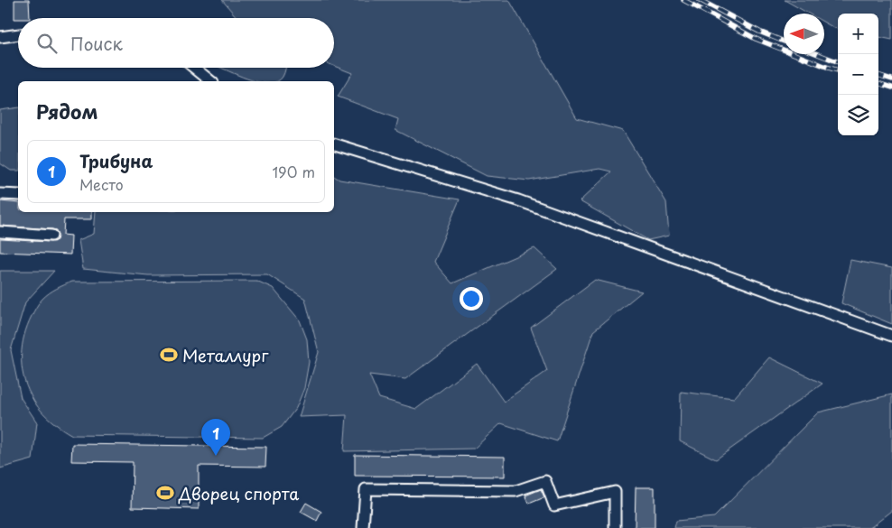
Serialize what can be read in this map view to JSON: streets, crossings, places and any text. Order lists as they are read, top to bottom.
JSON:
{
  "places": {
    "sports": ["Металлург", "Дворец спорта"]
  },
  "north": "left",
  "page": {
    "map_buttons": ["+", "−"],
    "search": "Поиск",
    "heading": "Рядом",
    "list": [
      {
        "mark": "1",
        "name": "Трибуна",
        "note": "Место",
        "value": "190 m"
      }
    ],
    "pins": "1"
  }
}
